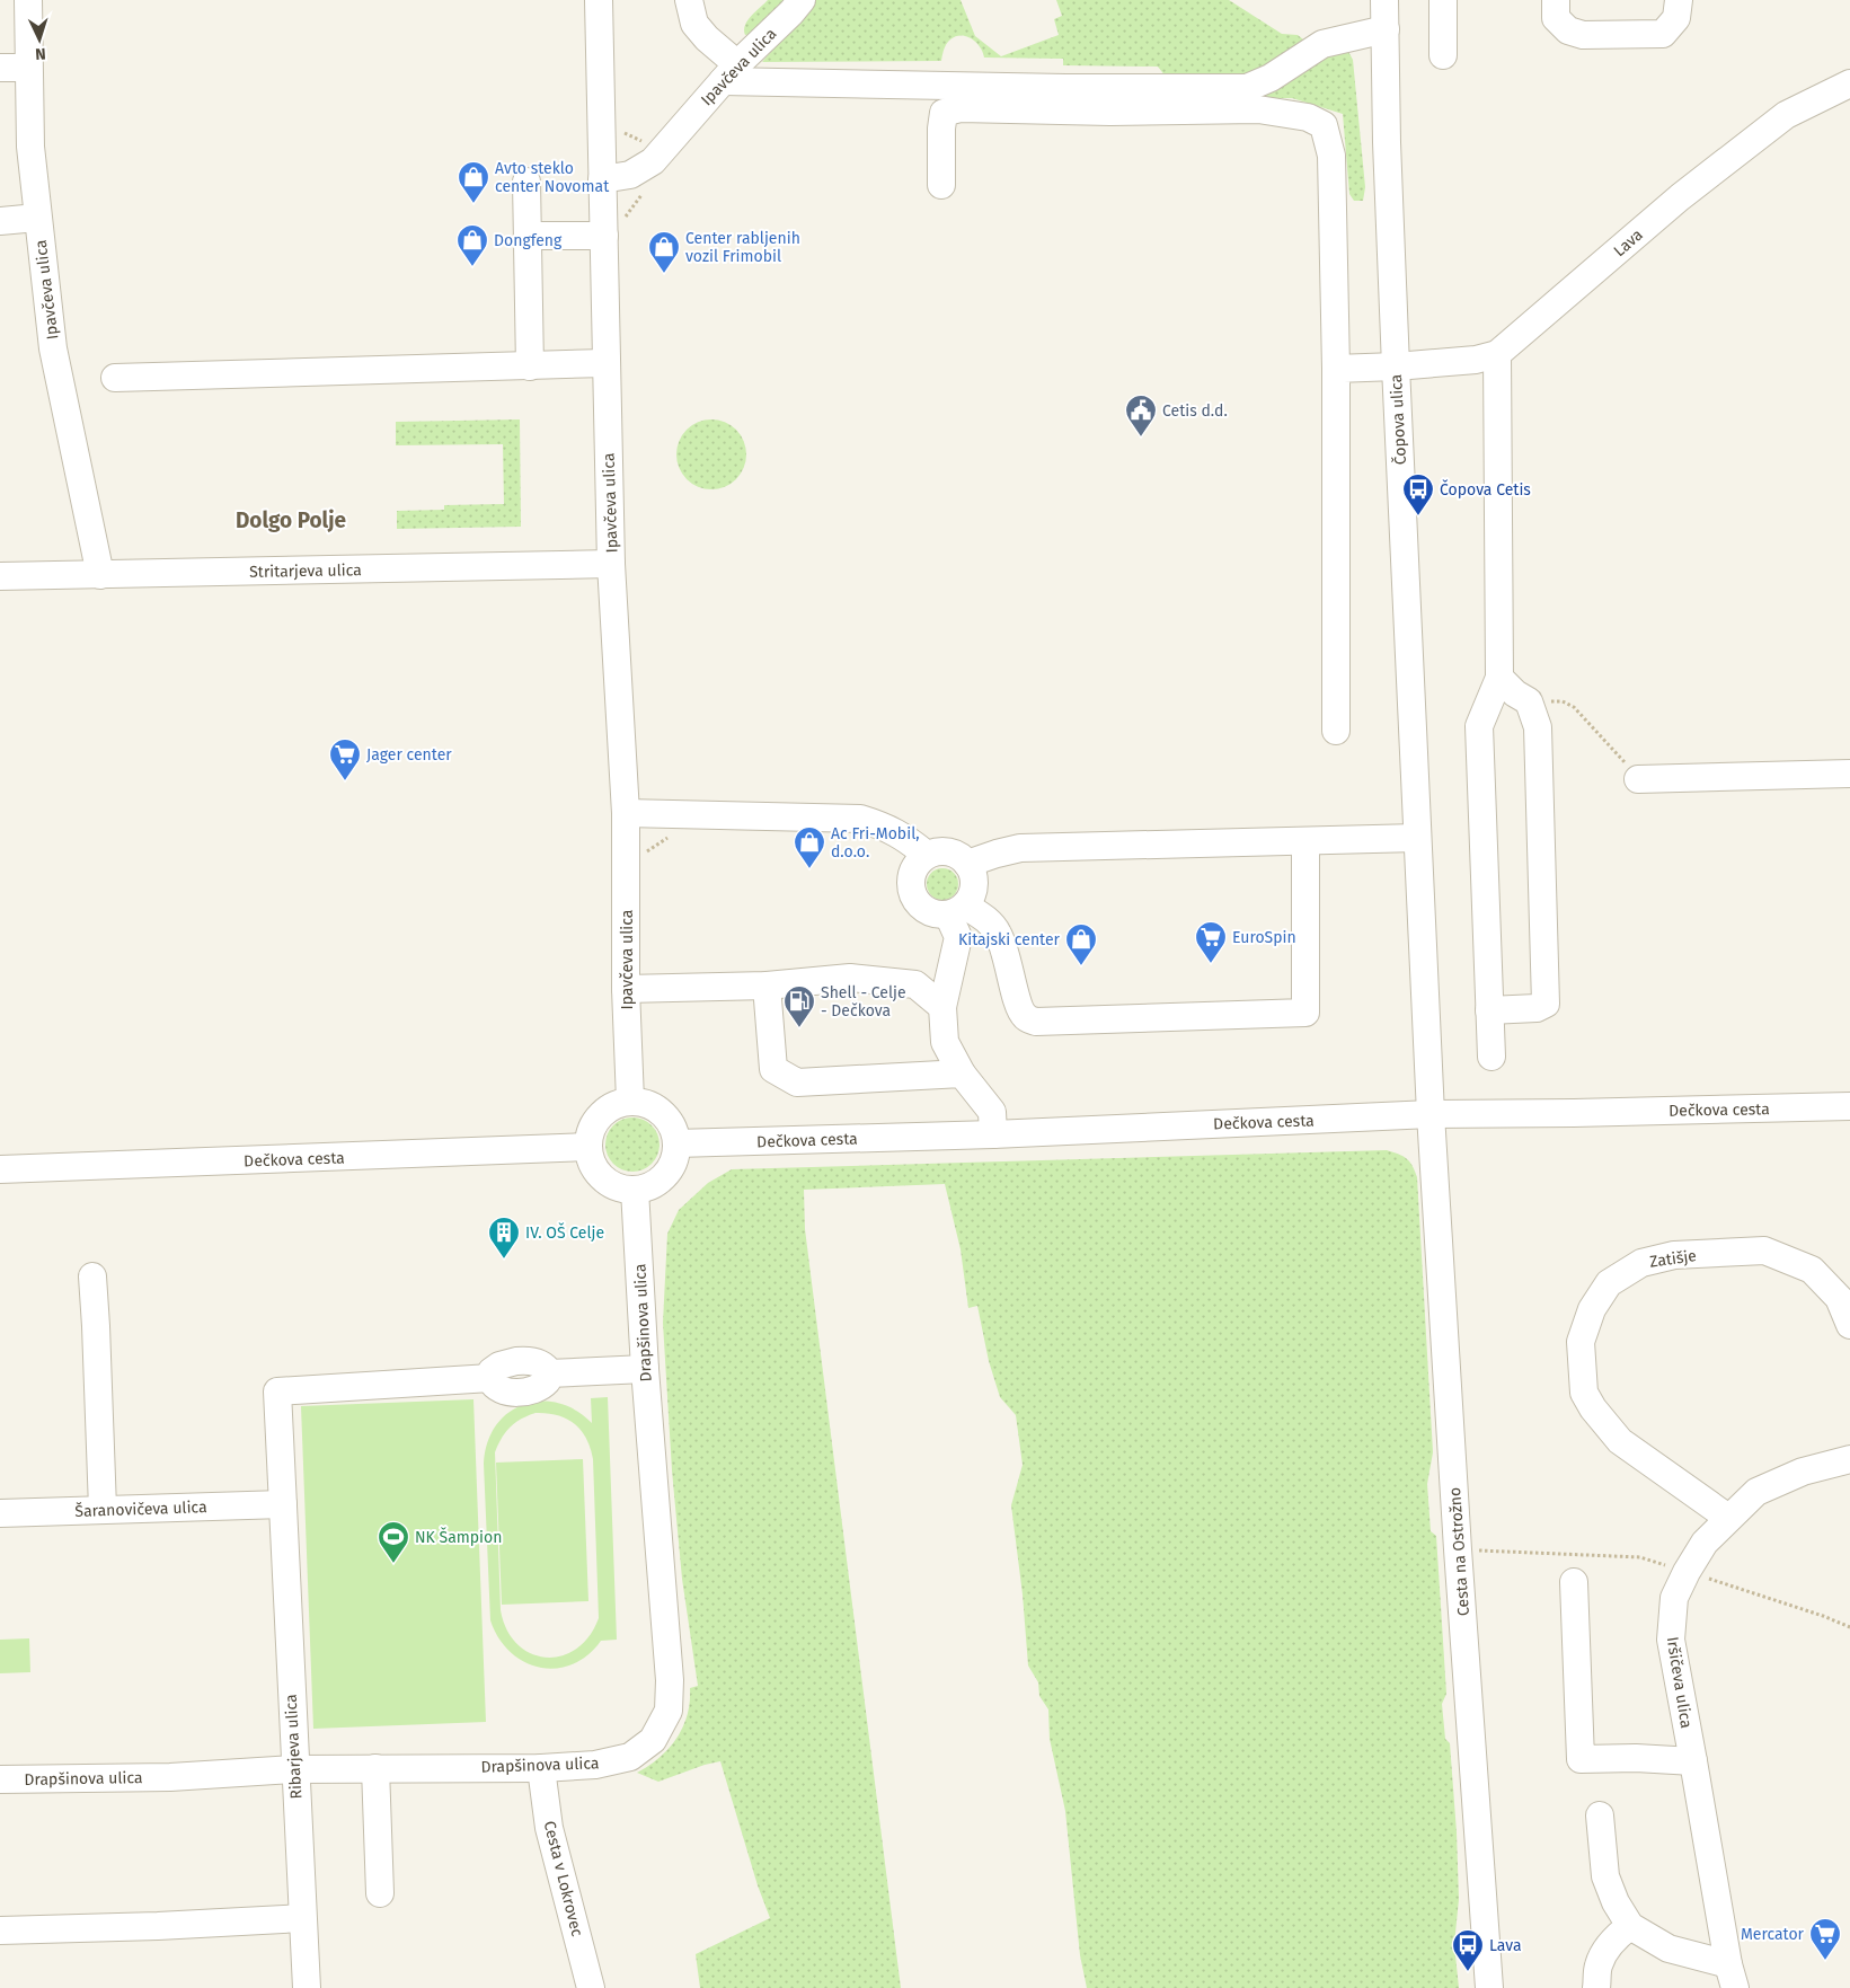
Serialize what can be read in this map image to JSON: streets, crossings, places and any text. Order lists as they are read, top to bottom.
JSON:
{
  "streets": {
    "street": [
      "Ipavčeva ulica",
      "Lava",
      "Čopova ulica",
      "Stritarjeva ulica",
      "Dečkova cesta",
      "Zatišje",
      "Drapšinova ulica",
      "Šaranovičeva ulica",
      "Cesta na Ostrožno",
      "Iršičeva ulica",
      "Ribarjeva ulica",
      "Cesta v Lokrovec"
    ]
  },
  "crossings": [
    ["Ipavčeva ulica", "Stritarjeva ulica"],
    ["Ipavčeva ulica", "Dečkova cesta"],
    ["Ipavčeva ulica", "Drapšinova ulica"],
    ["Čopova ulica", "Dečkova cesta"],
    ["Čopova ulica", "Cesta na Ostrožno"],
    ["Dečkova cesta", "Drapšinova ulica"],
    ["Dečkova cesta", "Cesta na Ostrožno"],
    ["Zatišje", "Iršičeva ulica"],
    ["Drapšinova ulica", "Ribarjeva ulica"],
    ["Drapšinova ulica", "Cesta v Lokrovec"],
    ["Šaranovičeva ulica", "Ribarjeva ulica"]
  ],
  "districts": ["Dolgo Polje"],
  "places": {
    "shop": [
      "Avto steklo center Novomat",
      "Dongfeng",
      "Center rabljenih vozil Frimobil",
      "Ac Fri-Mobil, d.o.o.",
      "Kitajski center"
    ],
    "public building": ["Cetis d.d."],
    "bus stop": ["Čopova Cetis", "Lava"],
    "supermarket": ["Jager center", "EuroSpin", "Mercator"],
    "fuel station": ["Shell - Celje - Dečkova"],
    "building": ["IV. OŠ Celje"],
    "sports": ["NK Šampion"]
  },
  "north": "bottom"
}
